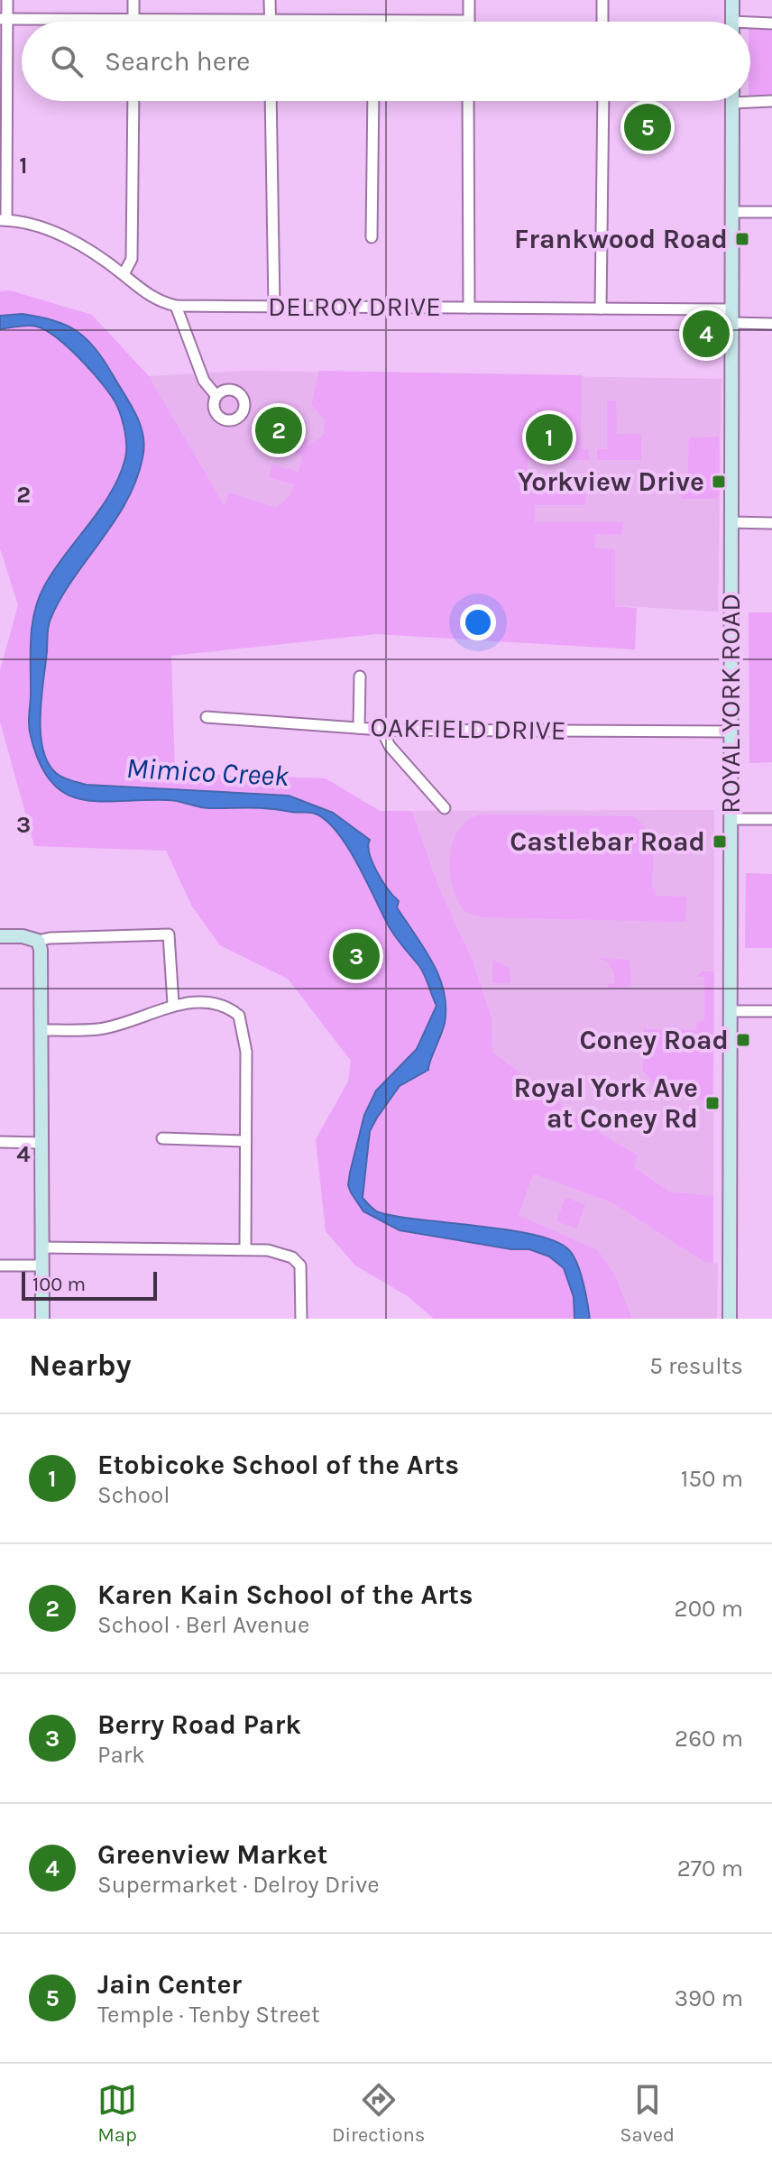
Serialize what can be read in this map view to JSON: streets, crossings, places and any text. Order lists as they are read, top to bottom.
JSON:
{
  "streets": {
    "main road": ["ROYAL YORK ROAD"],
    "street": ["DELROY DRIVE", "OAKFIELD DRIVE"]
  },
  "crossings": [
    ["DELROY DRIVE", "ROYAL YORK ROAD"],
    ["ROYAL YORK ROAD", "OAKFIELD DRIVE"]
  ],
  "water": ["Mimico Creek"],
  "places": {
    "transit": [
      "Frankwood Road",
      "Yorkview Drive",
      "Castlebar Road",
      "Coney Road",
      "Royal York Ave at Coney Rd"
    ]
  },
  "scale_bar": "100 m",
  "page": {
    "search": "Search here",
    "pins": [
      "5",
      "4",
      "2",
      "1",
      "3"
    ],
    "scale": "100 m",
    "heading": ["Nearby", "5 results"],
    "list": [
      {
        "mark": "1",
        "name": "Etobicoke School of the Arts",
        "note": "School",
        "value": "150 m"
      },
      {
        "mark": "2",
        "name": "Karen Kain School of the Arts",
        "note": "School · Berl Avenue",
        "value": "200 m"
      },
      {
        "mark": "3",
        "name": "Berry Road Park",
        "note": "Park",
        "value": "260 m"
      },
      {
        "mark": "4",
        "name": "Greenview Market",
        "note": "Supermarket · Delroy Drive",
        "value": "270 m"
      },
      {
        "mark": "5",
        "name": "Jain Center",
        "note": "Temple · Tenby Street",
        "value": "390 m"
      }
    ],
    "nav": ["Map", "Directions", "Saved"]
  },
  "grid": {
    "rows": [
      "1",
      "2",
      "3",
      "4"
    ]
  }
}
